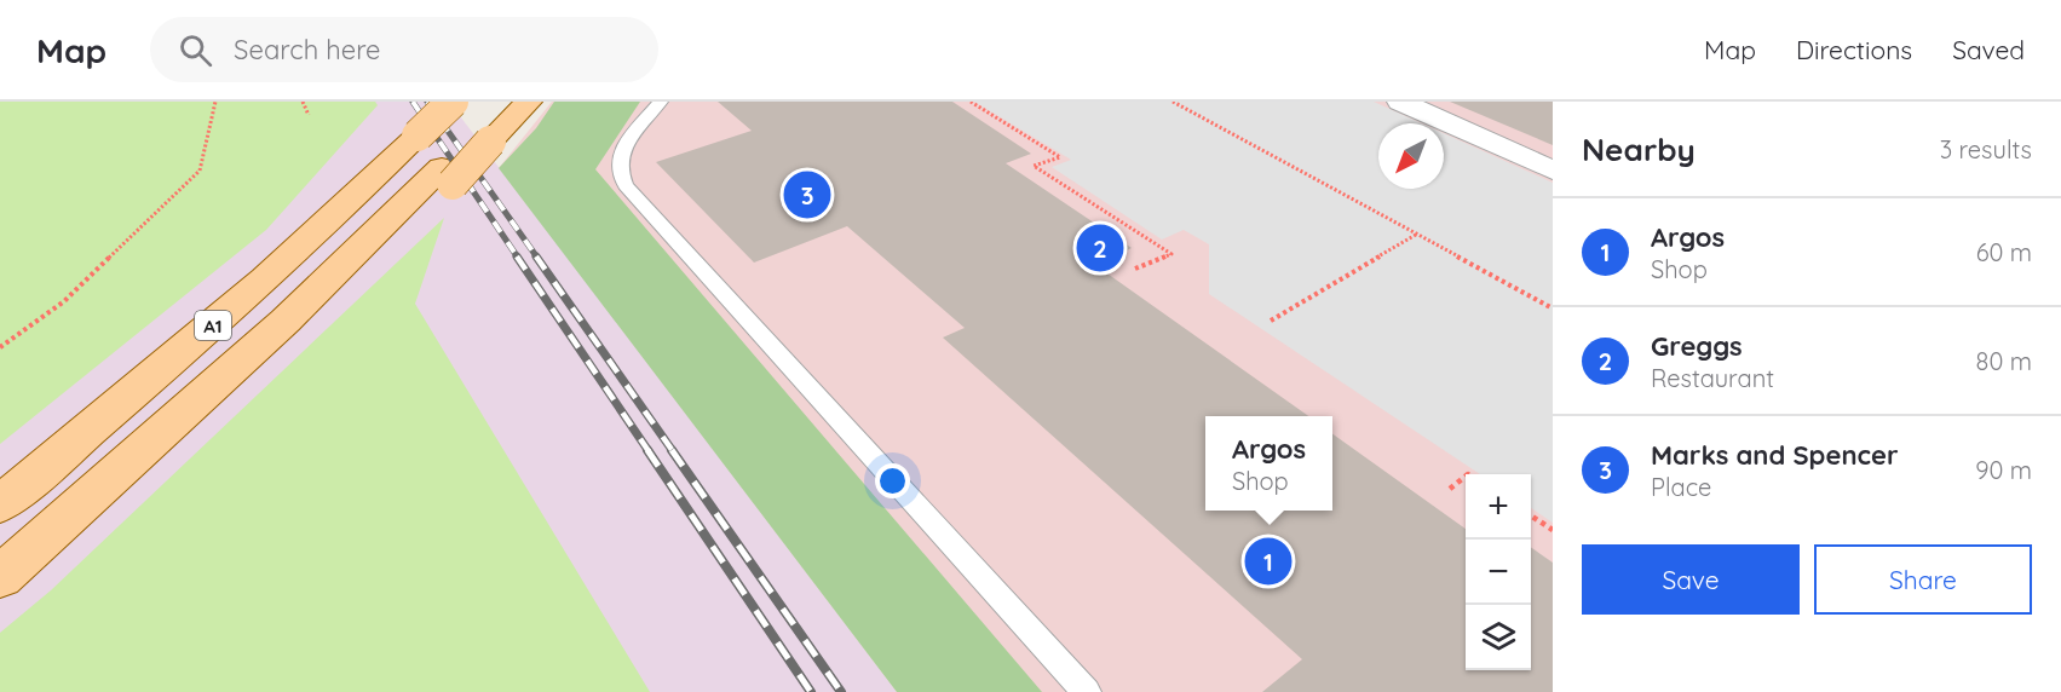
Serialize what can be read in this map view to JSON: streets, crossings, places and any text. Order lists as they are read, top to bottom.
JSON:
{
  "streets": {
    "main road": ["A1"]
  },
  "north": "bottom left",
  "page": {
    "header": "Map",
    "search": "Search here",
    "nav": ["Map", "Directions", "Saved"],
    "heading": ["Nearby", "3 results"],
    "pins": ["3", "2", "1"],
    "list": [
      {
        "mark": "1",
        "name": "Argos",
        "note": "Shop",
        "value": "60 m"
      },
      {
        "mark": "2",
        "name": "Greggs",
        "note": "Restaurant",
        "value": "80 m"
      },
      {
        "mark": "3",
        "name": "Marks and Spencer",
        "note": "Place",
        "value": "90 m"
      }
    ],
    "popup": ["Argos", "Shop"],
    "map_buttons": ["+", "−"],
    "buttons": ["Save", "Share"]
  }
}
